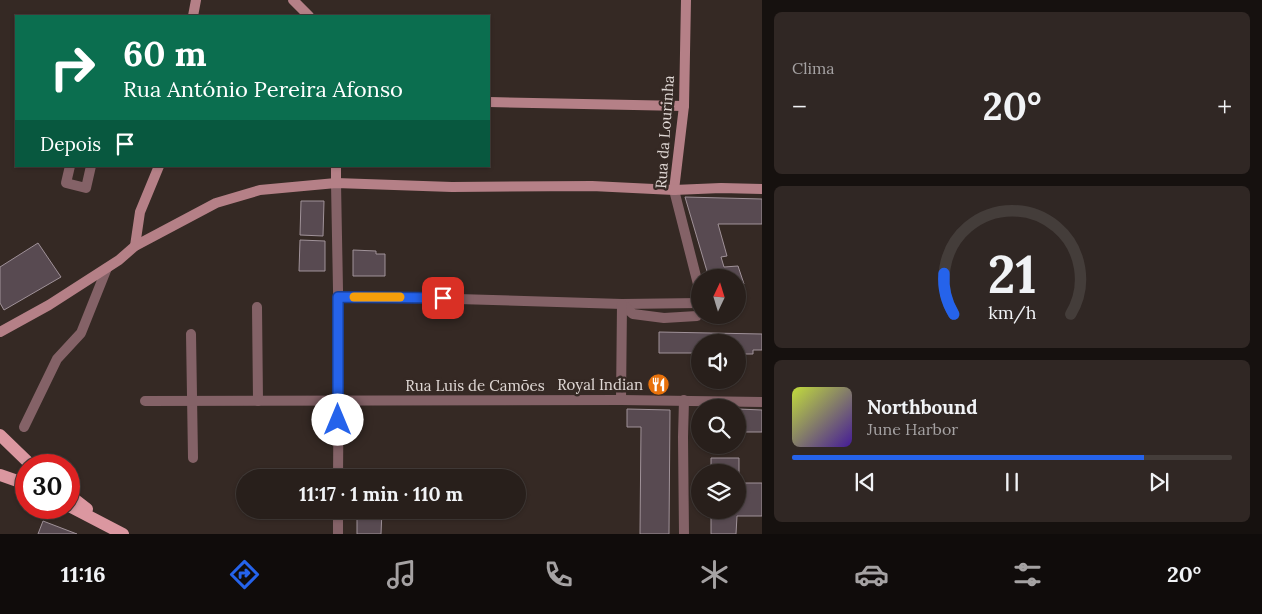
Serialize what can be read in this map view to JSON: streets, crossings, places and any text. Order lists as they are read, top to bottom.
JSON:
{
  "streets": {
    "street": ["Rua da Lourinha", "Rua Luis de Camões"]
  },
  "places": {
    "restaurant": ["Royal Indian"]
  },
  "north": "top",
  "page": {
    "tile": "Clima",
    "turn": ["60 m", "Rua António Pereira Afonso"],
    "heat": ["−", "20°", "+"],
    "then": "Depois",
    "song": ["Northbound", "June Harbor"],
    "limit": "30",
    "trip": "11:17 · 1 min · 110 m",
    "tabs": ["11:16", "20°"],
    "gauge": ["21", "km/h"]
  }
}
